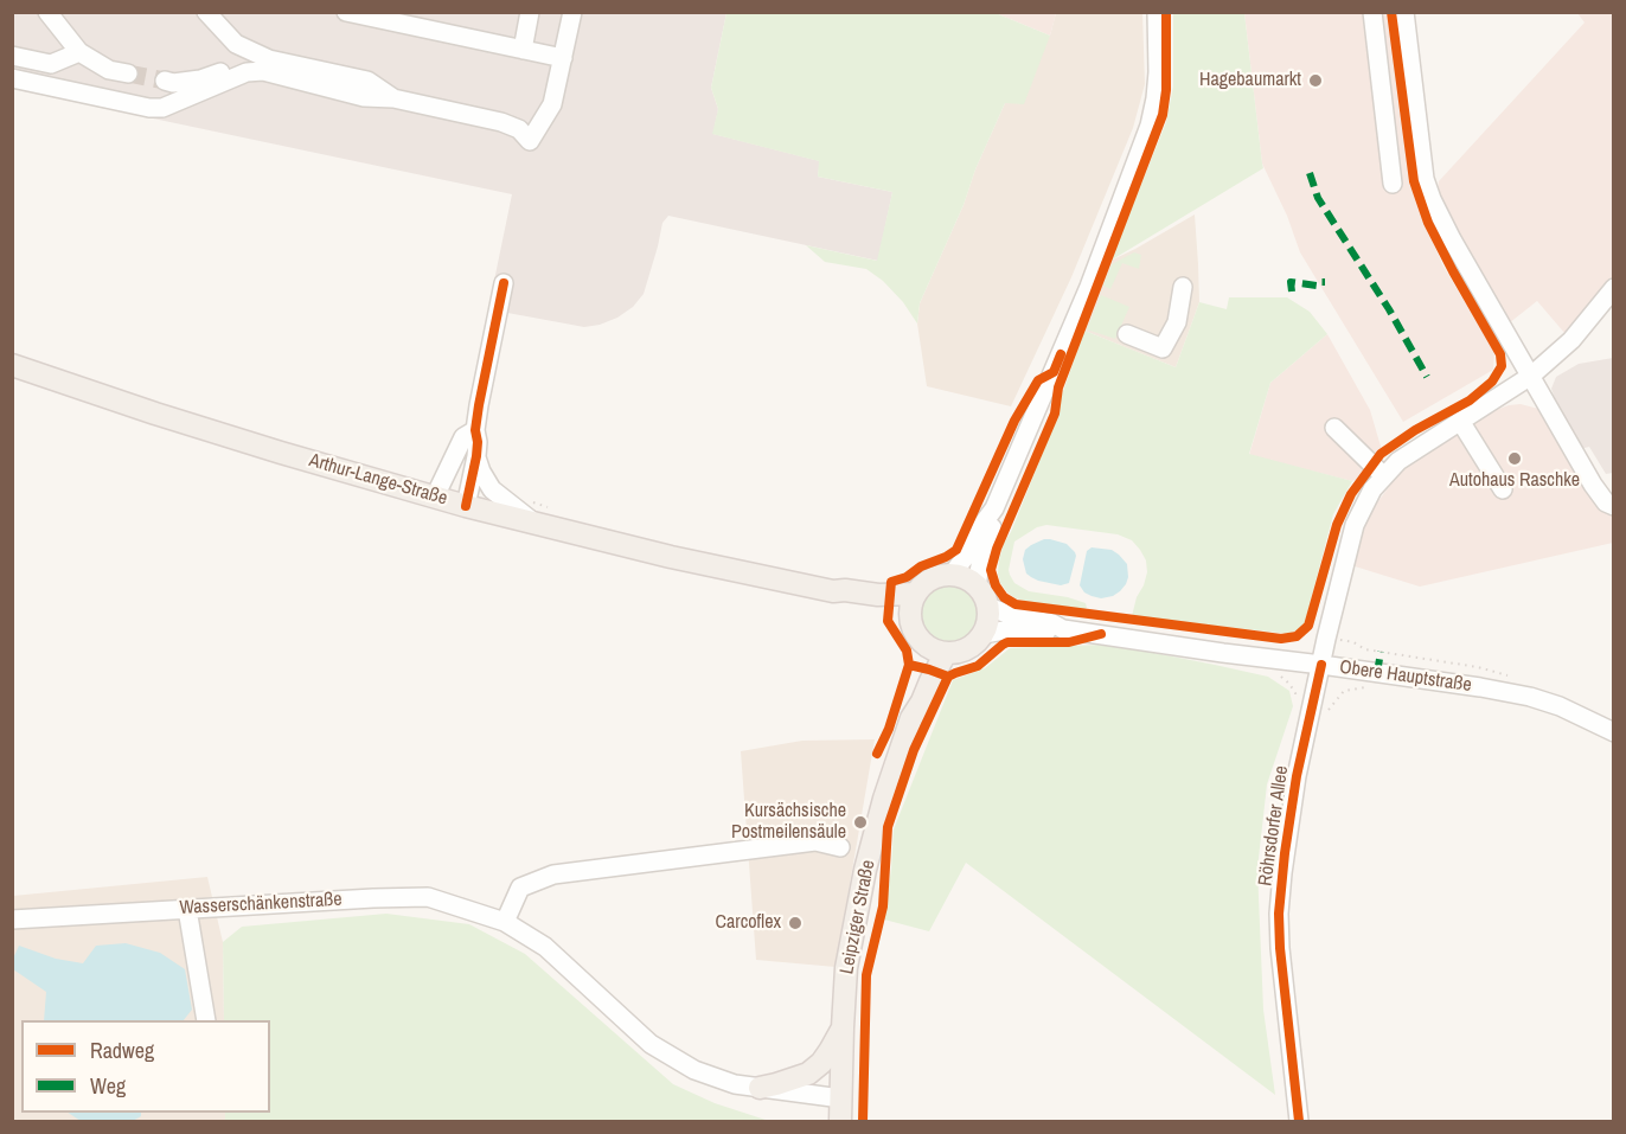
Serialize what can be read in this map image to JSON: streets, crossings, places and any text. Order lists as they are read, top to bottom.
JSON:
{
  "streets": {
    "main road": ["Arthur-Lange-Straße", "Leipziger Straße"],
    "street": ["Obere Hauptstraße", "Röhrsdorfer Allee", "Wasserschänkenstraße"]
  },
  "crossings": [
    ["Obere Hauptstraße", "Röhrsdorfer Allee"],
    ["Wasserschänkenstraße", "Leipziger Straße"]
  ],
  "places": [
    "Hagebaumarkt",
    "Autohaus Raschke",
    "Kursächsische Postmeilensäule",
    "Carcoflex"
  ],
  "legend": ["Radweg", "Weg"]
}
